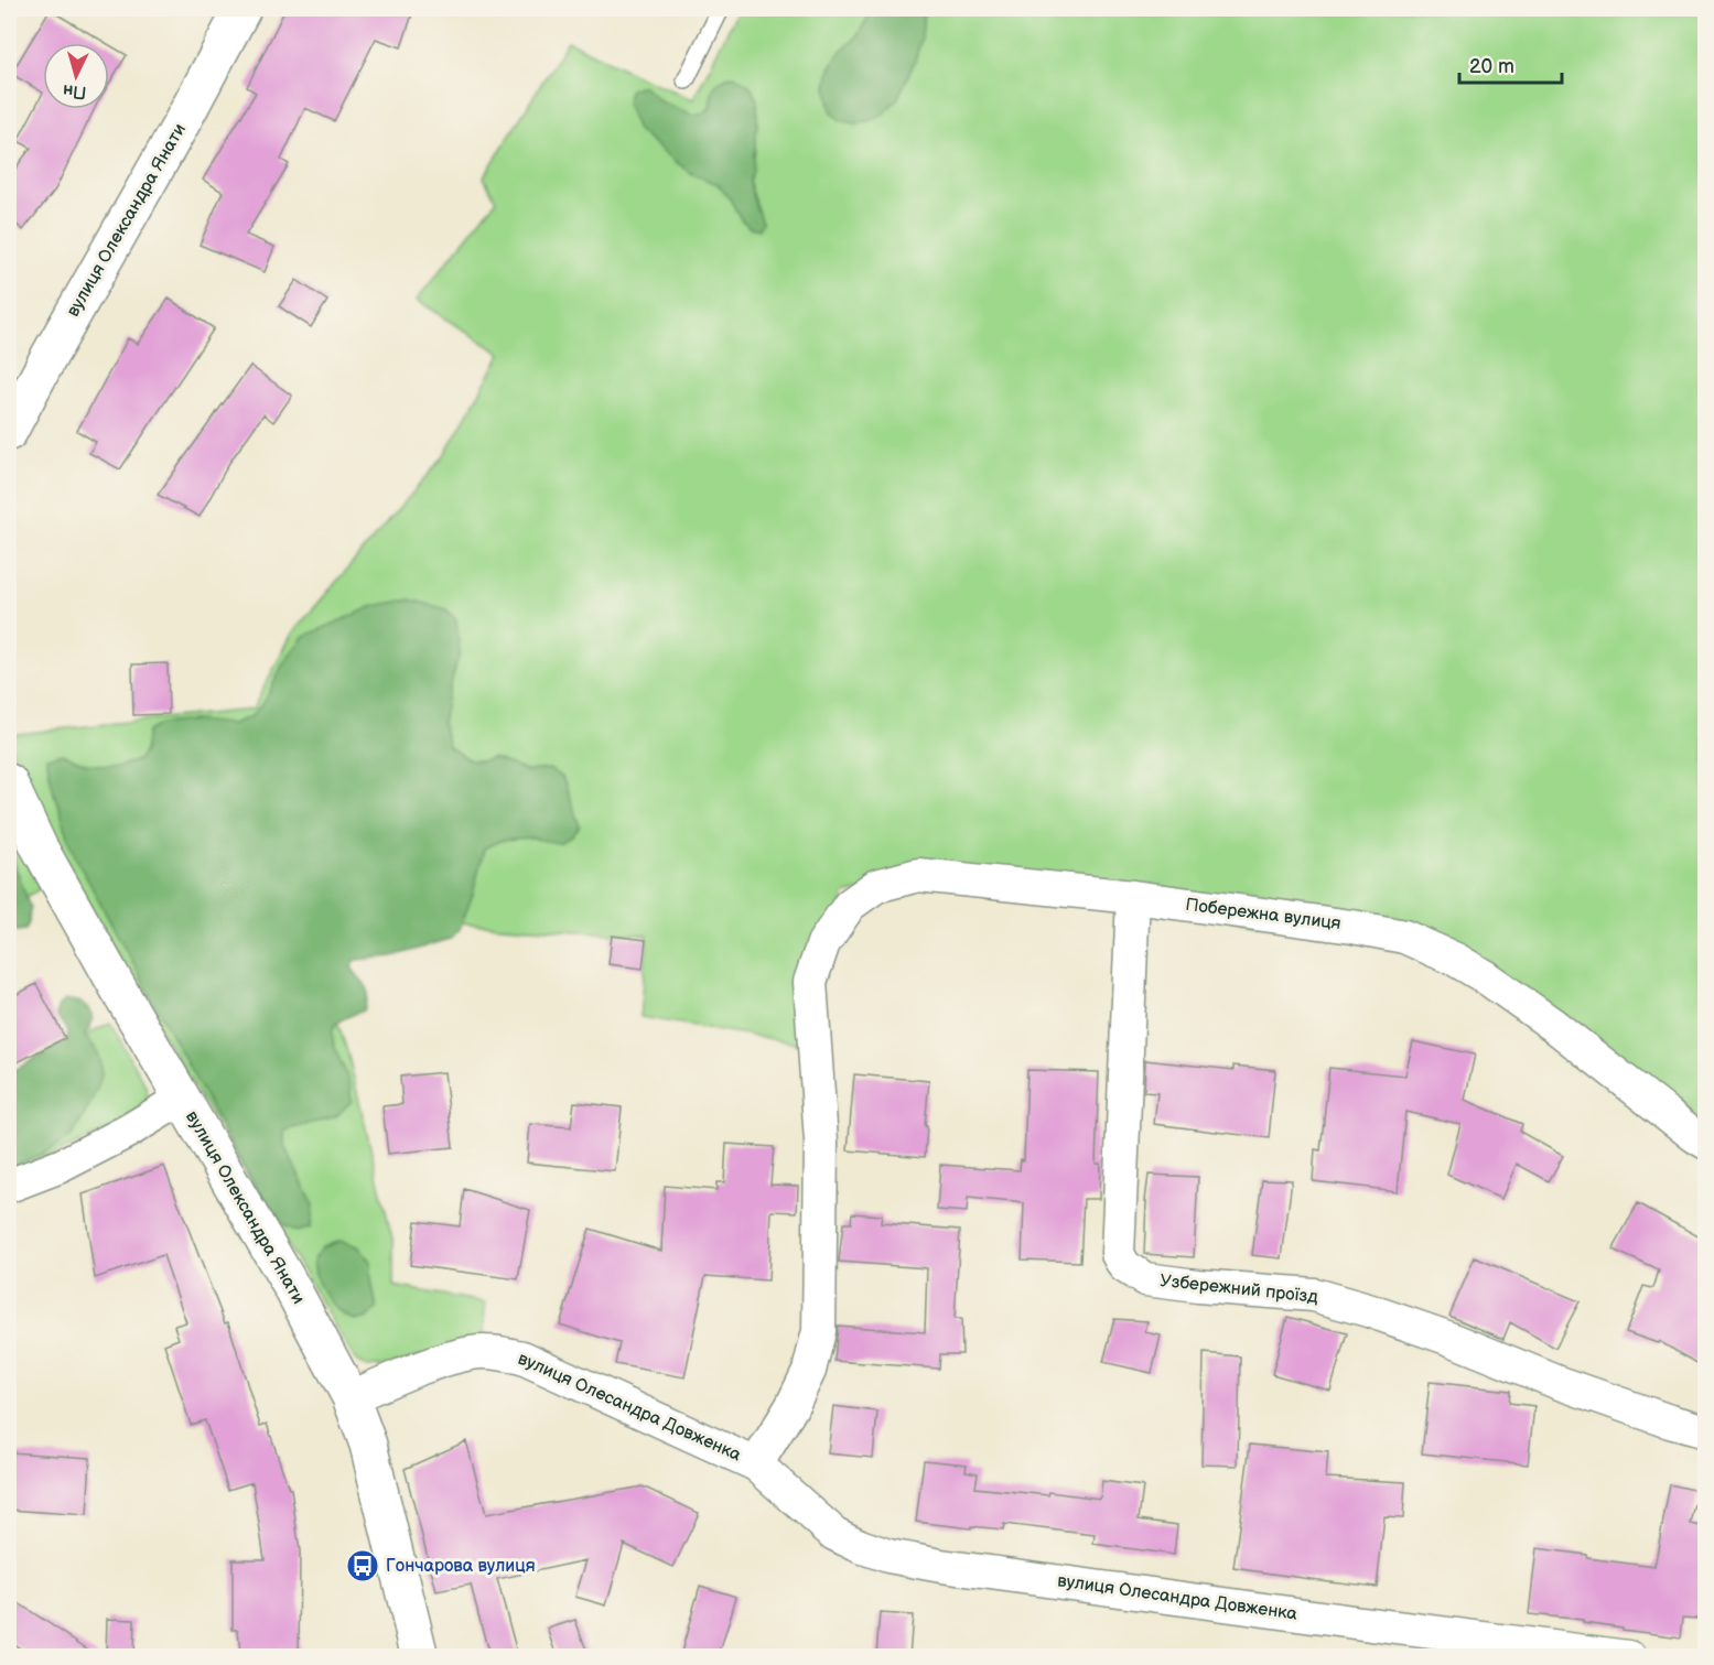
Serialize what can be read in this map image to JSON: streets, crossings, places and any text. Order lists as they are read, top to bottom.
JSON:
{
  "streets": {
    "street": [
      "вулиця Олександра Янати",
      "Побережна вулиця",
      "Узбережний проїзд",
      "вулиця Олесандра Довженка"
    ]
  },
  "crossings": [
    ["вулиця Олександра Янати", "вулиця Олесандра Довженка"],
    ["Побережна вулиця", "Узбережний проїзд"],
    ["Побережна вулиця", "вулиця Олесандра Довженка"]
  ],
  "places": {
    "bus stop": ["Гончарова вулиця"]
  },
  "scale_bar": "20 m",
  "north": "bottom"
}
